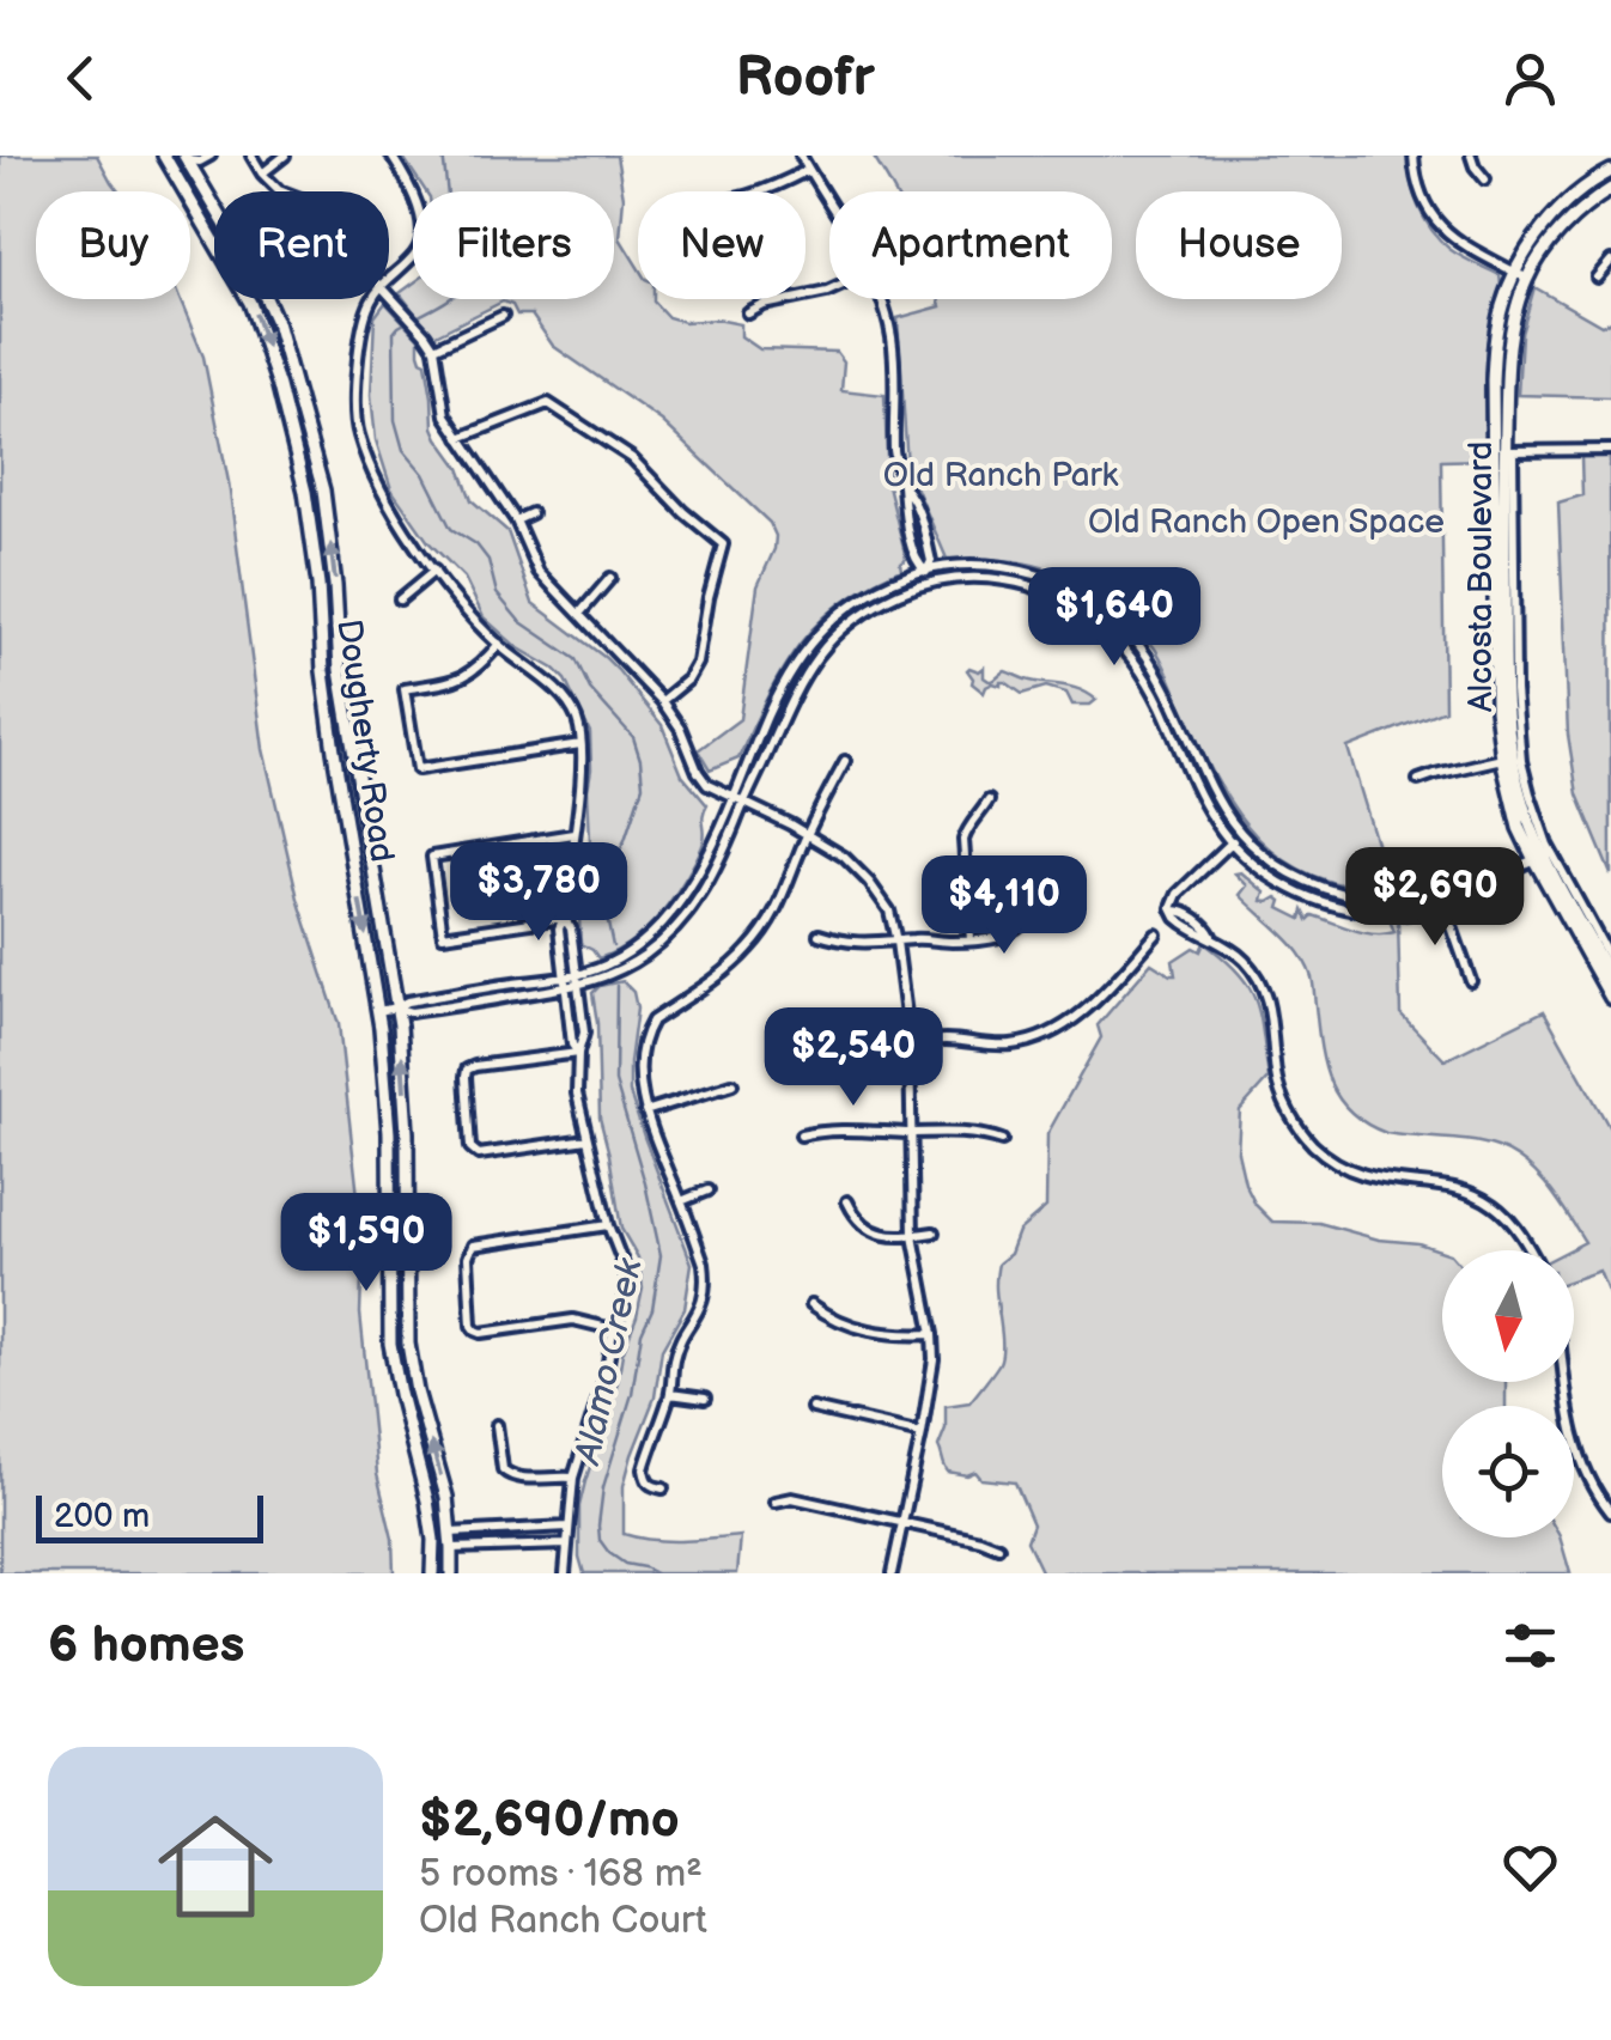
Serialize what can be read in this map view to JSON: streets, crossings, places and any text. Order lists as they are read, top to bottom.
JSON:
{
  "streets": {
    "main road": ["Alcosta Boulevard", "Dougherty Road"]
  },
  "water": ["Alamo Creek"],
  "parks": ["Old Ranch Park", "Old Ranch Open Space"],
  "scale_bar": "200 m",
  "north": "bottom",
  "page": {
    "header": "Roofr",
    "chip": [
      "Buy",
      "Rent",
      "Filters",
      "New",
      "Apartment",
      "House"
    ],
    "price": [
      "$1,640",
      "$3,780",
      "$2,690",
      "$4,110",
      "$2,540",
      "$1,590"
    ],
    "scale": "200 m",
    "heading": "6 homes",
    "list": [
      {
        "name": "$2,690/mo",
        "note": "5 rooms · 168 m² · Old Ranch Court"
      }
    ]
  }
}
